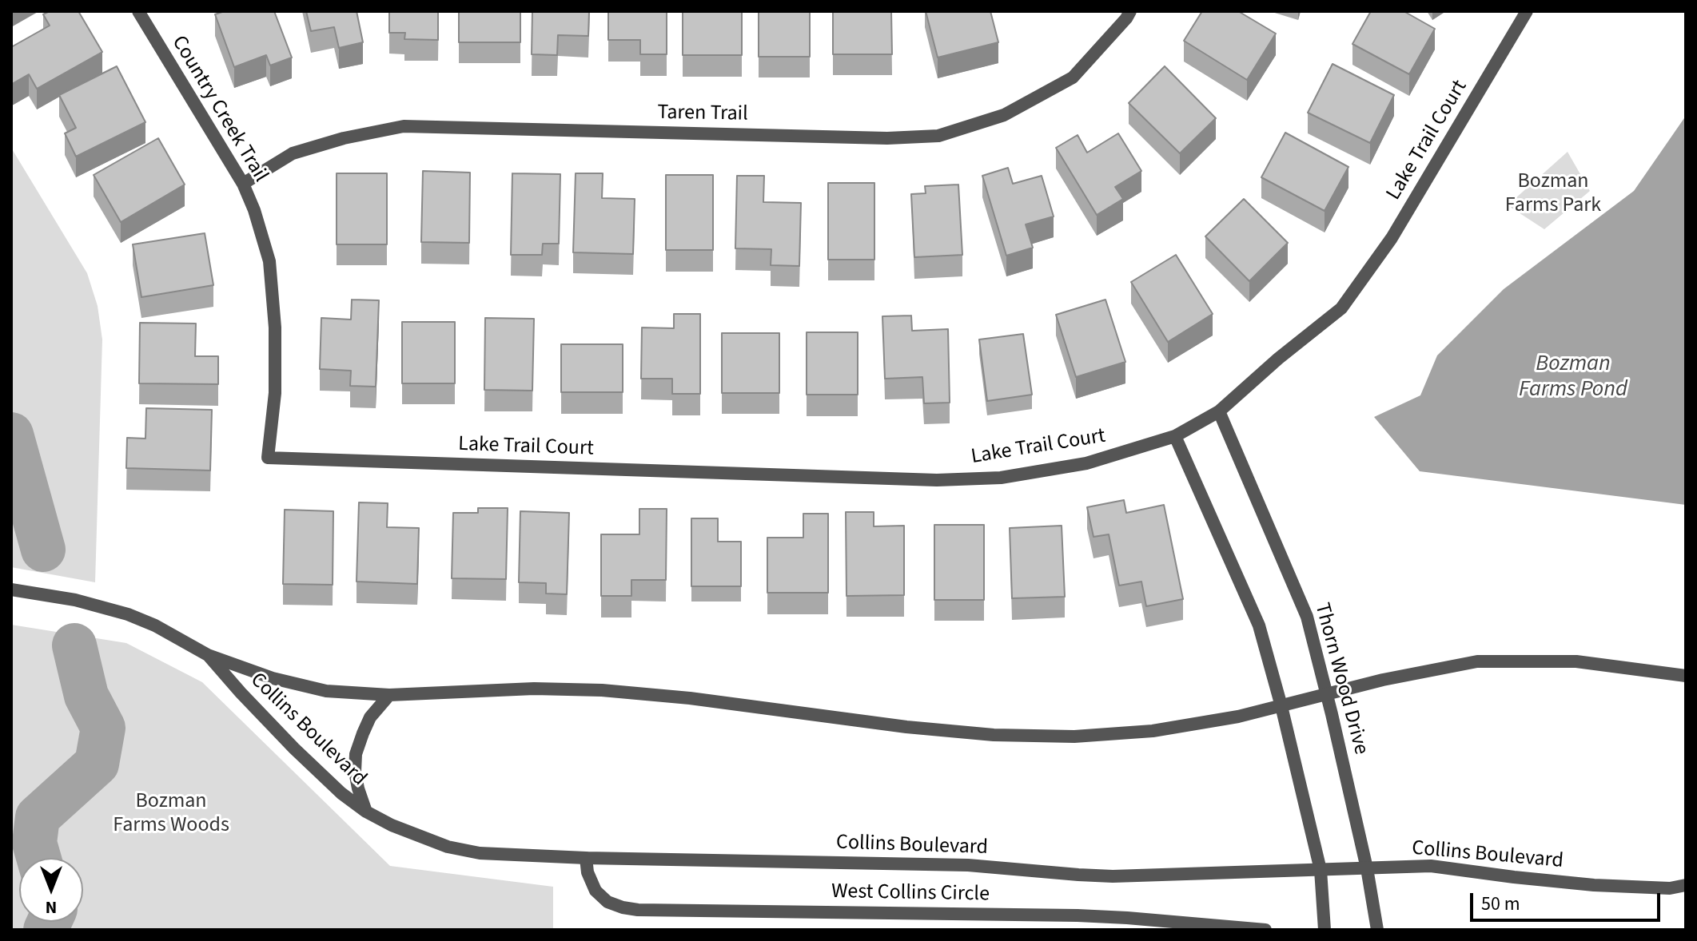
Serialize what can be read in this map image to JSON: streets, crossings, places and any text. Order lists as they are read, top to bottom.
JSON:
{
  "streets": {
    "street": [
      "Country Creek Trail",
      "Taren Trail",
      "Lake Trail Court",
      "Thorn Wood Drive",
      "Collins Boulevard",
      "West Collins Circle"
    ]
  },
  "crossings": [
    ["Country Creek Trail", "Taren Trail"],
    ["Country Creek Trail", "Lake Trail Court"],
    ["Lake Trail Court", "Thorn Wood Drive"],
    ["Thorn Wood Drive", "Collins Boulevard"],
    ["Collins Boulevard", "West Collins Circle"]
  ],
  "water": ["Bozman Farms Pond"],
  "parks": ["Bozman Farms Park", "Bozman Farms Woods"],
  "scale_bar": "50 m",
  "north": "bottom"
}
